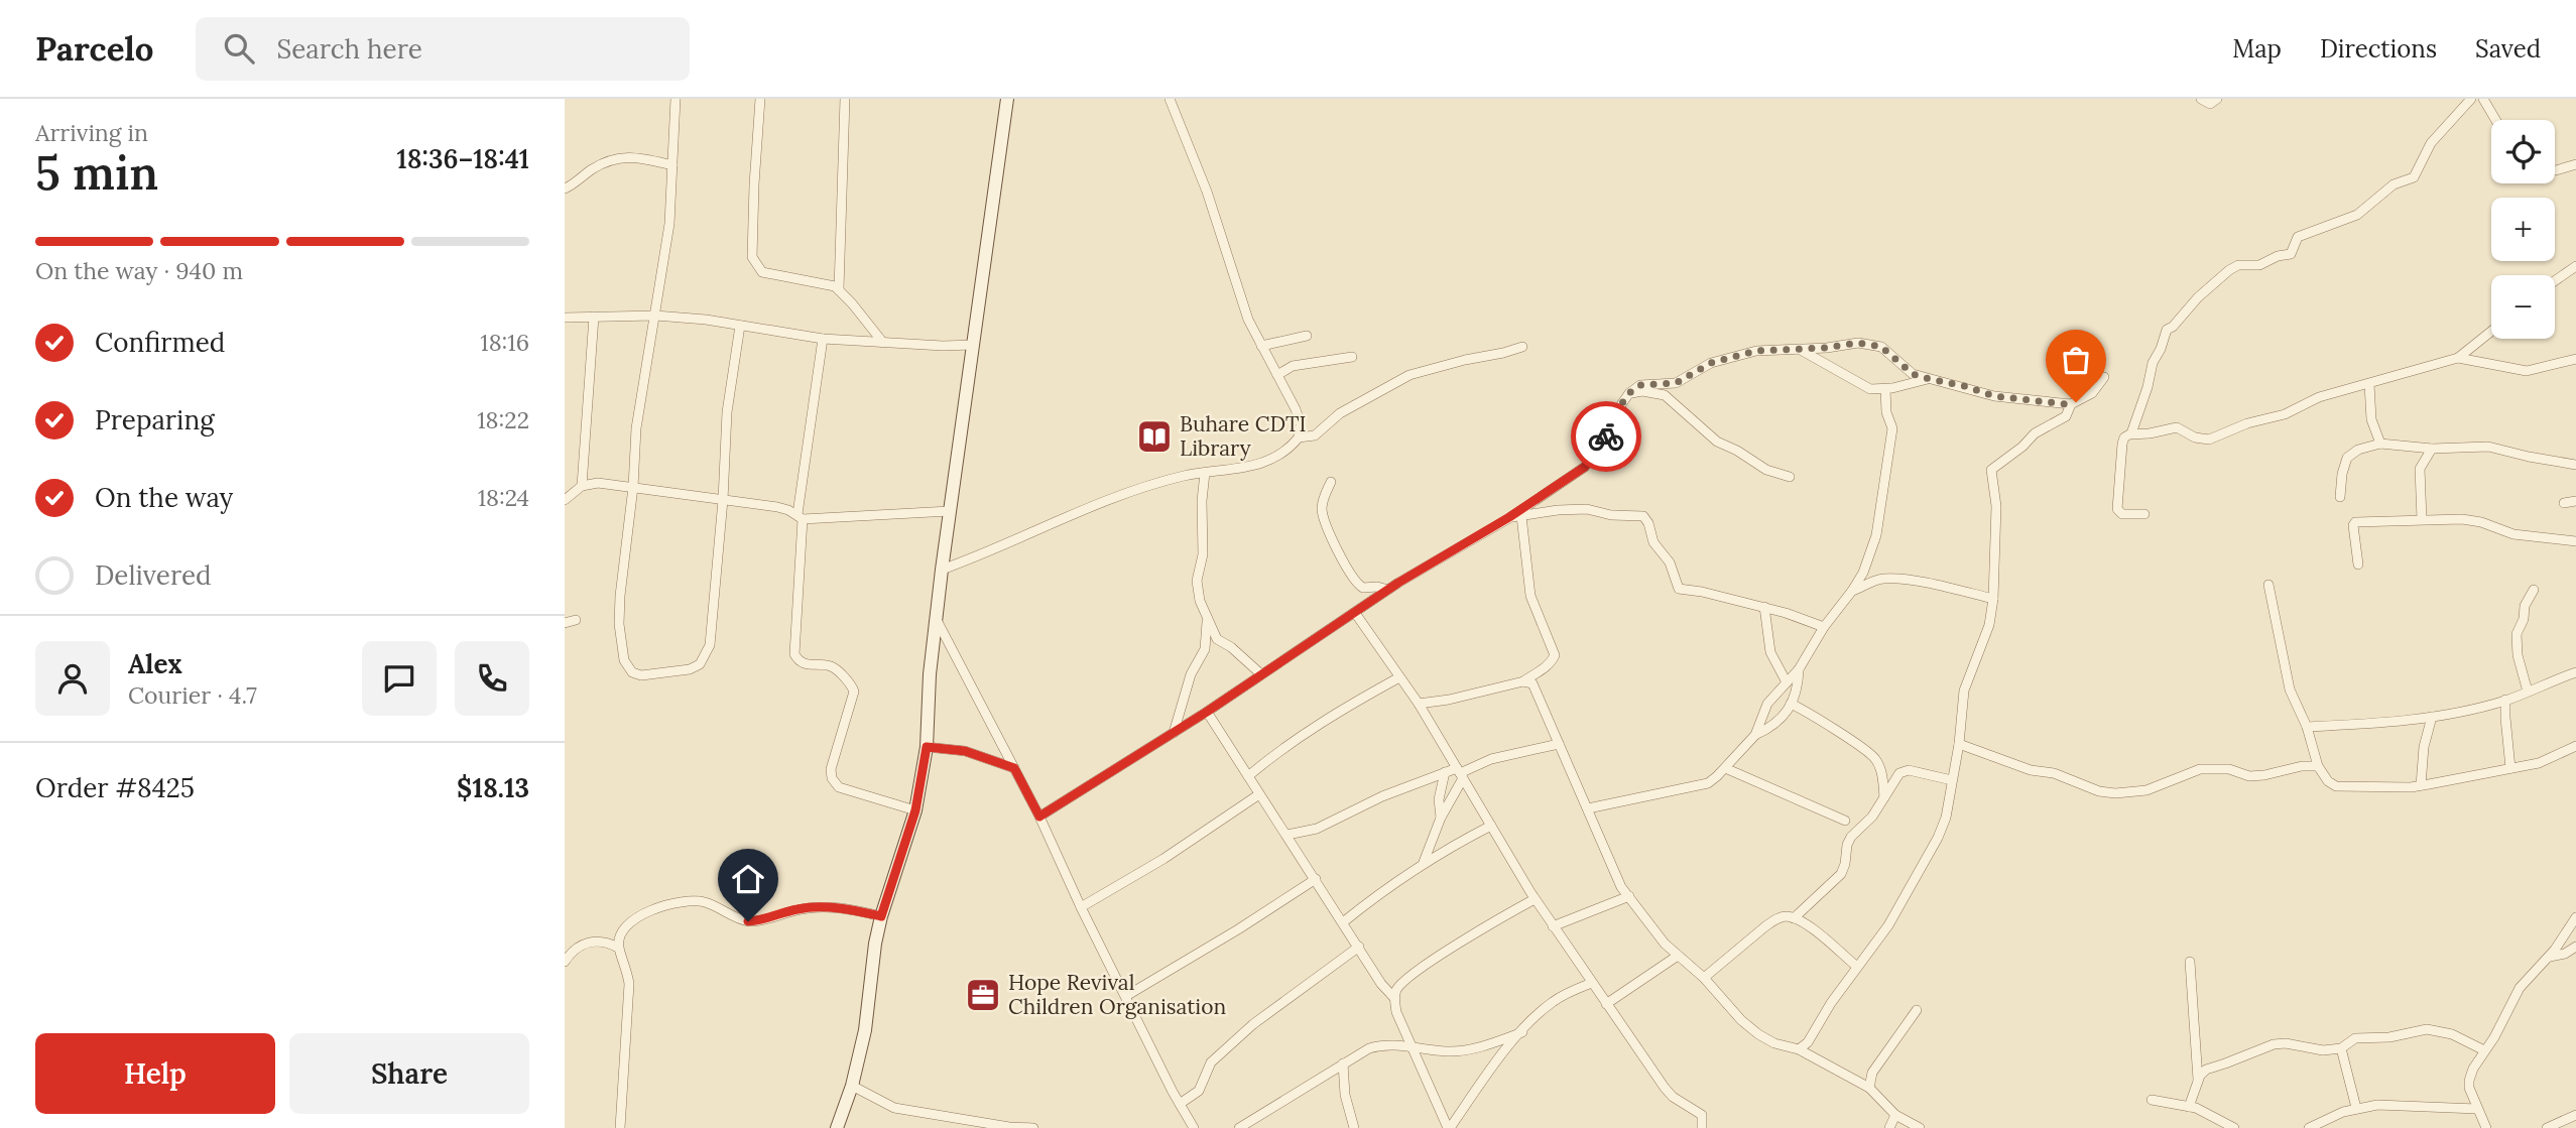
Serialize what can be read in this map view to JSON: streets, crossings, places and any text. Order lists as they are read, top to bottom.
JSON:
{
  "places": {
    "library": ["Buhare CDTI Library"],
    "office": ["Hope Revival Children Organisation"]
  },
  "page": {
    "header": "Parcelo",
    "search": "Search here",
    "nav": ["Map", "Directions", "Saved"],
    "heading": ["5 min", "Arriving in", "18:36–18:41"],
    "panel": [
      "Alex",
      "Courier · 4.7",
      "Order #8425",
      "$18.13"
    ],
    "map_buttons": ["+", "−"],
    "bar": "On the way · 940 m",
    "list": [
      ["Confirmed", "18:16"],
      ["Preparing", "18:22"],
      ["On the way", "18:24"],
      "Delivered"
    ],
    "buttons": ["Help", "Share"]
  }
}
